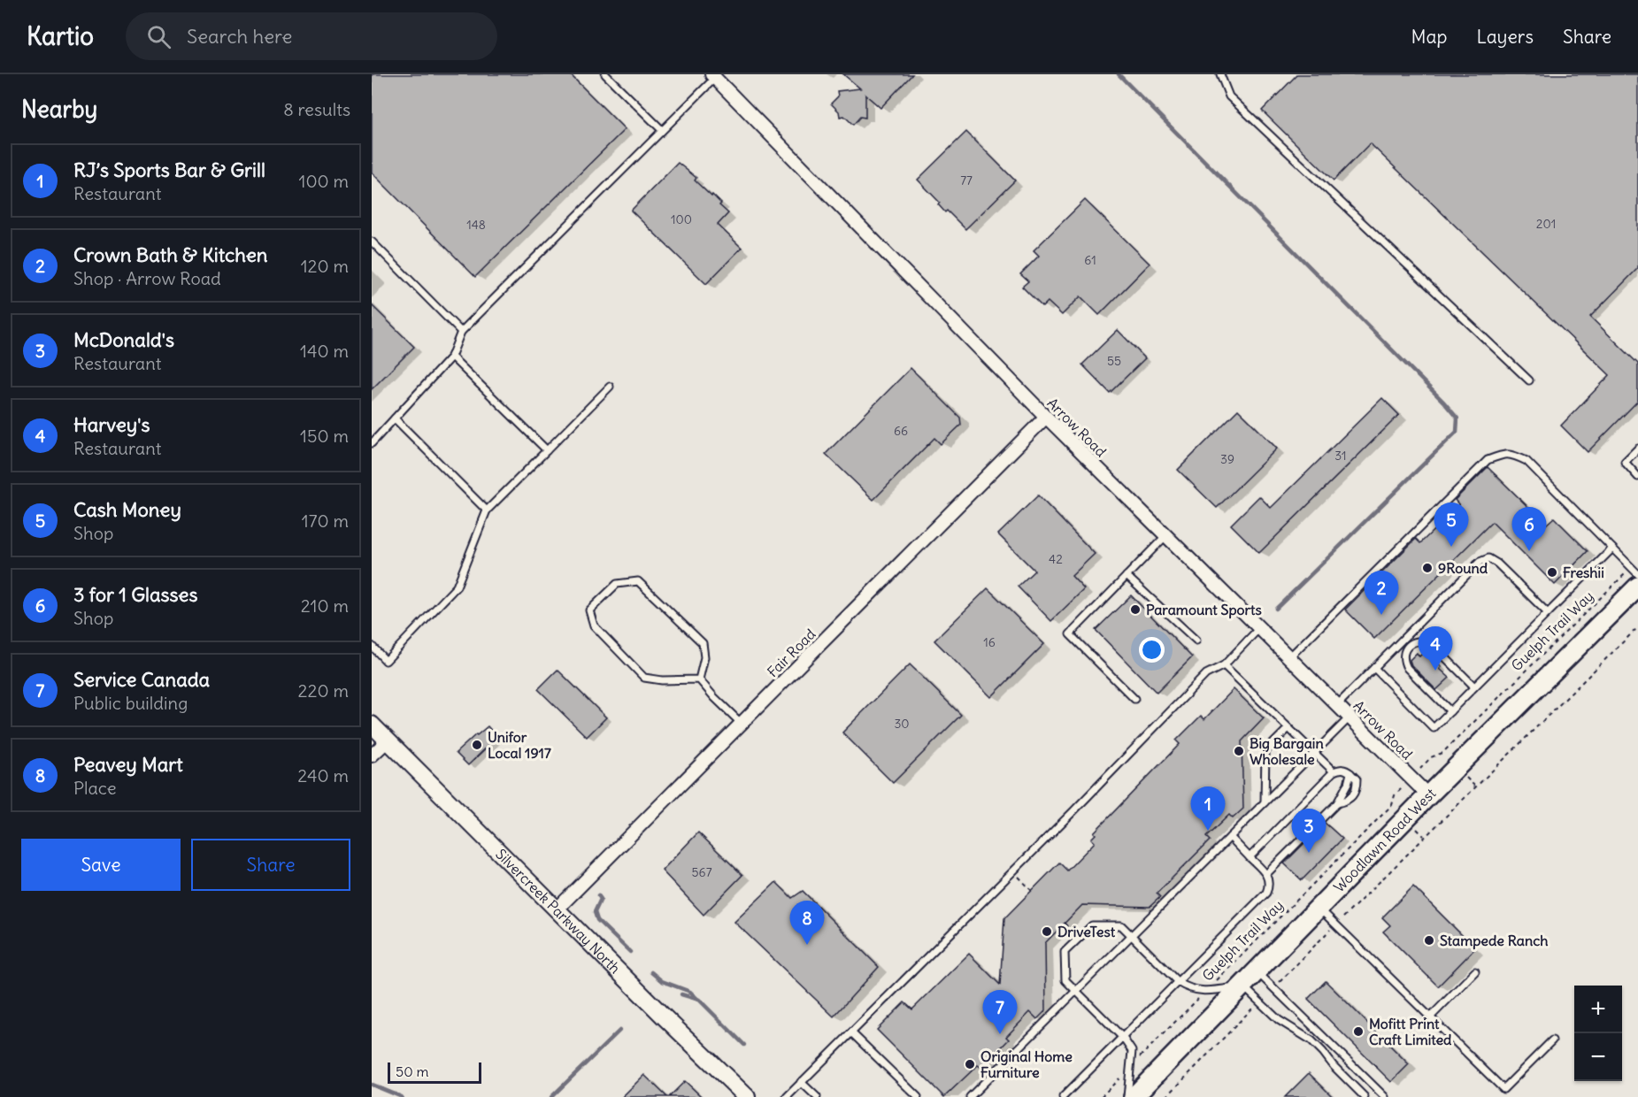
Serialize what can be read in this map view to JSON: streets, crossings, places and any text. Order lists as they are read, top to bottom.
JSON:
{
  "streets": {
    "main road": ["Woodlawn Road West", "Silvercreek Parkway North"],
    "street": ["Arrow Road", "Fair Road"],
    "path": ["Guelph Trail Way"]
  },
  "crossings": [
    ["Arrow Road", "Guelph Trail Way"],
    ["Arrow Road", "Fair Road"],
    ["Arrow Road", "Woodlawn Road West"],
    ["Fair Road", "Silvercreek Parkway North"]
  ],
  "places": [
    "9Round",
    "Freshii",
    "Paramount Sports",
    "Unifor Local 1917",
    "Big Bargain Wholesale",
    "DriveTest",
    "Stampede Ranch",
    "Mofitt Print Craft Limited",
    "Original Home Furniture"
  ],
  "house_numbers": [
    "77",
    "100",
    "201",
    "148",
    "61",
    "55",
    "66",
    "31",
    "39",
    "42",
    "16",
    "30",
    "567"
  ],
  "scale_bar": "50 m",
  "page": {
    "header": "Kartio",
    "search": "Search here",
    "nav": ["Map", "Layers", "Share"],
    "heading": ["Nearby", "8 results"],
    "list": [
      {
        "mark": "1",
        "name": "RJ’s Sports Bar & Grill",
        "note": "Restaurant",
        "value": "100 m"
      },
      {
        "mark": "2",
        "name": "Crown Bath & Kitchen",
        "note": "Shop · Arrow Road",
        "value": "120 m"
      },
      {
        "mark": "3",
        "name": "McDonald's",
        "note": "Restaurant",
        "value": "140 m"
      },
      {
        "mark": "4",
        "name": "Harvey's",
        "note": "Restaurant",
        "value": "150 m"
      },
      {
        "mark": "5",
        "name": "Cash Money",
        "note": "Shop",
        "value": "170 m"
      },
      {
        "mark": "6",
        "name": "3 for 1 Glasses",
        "note": "Shop",
        "value": "210 m"
      },
      {
        "mark": "7",
        "name": "Service Canada",
        "note": "Public building",
        "value": "220 m"
      },
      {
        "mark": "8",
        "name": "Peavey Mart",
        "note": "Place",
        "value": "240 m"
      }
    ],
    "pins": [
      "5",
      "6",
      "2",
      "4",
      "1",
      "3",
      "8",
      "7"
    ],
    "buttons": ["Save", "Share"],
    "map_buttons": ["+", "−"],
    "scale": "50 m"
  }
}
